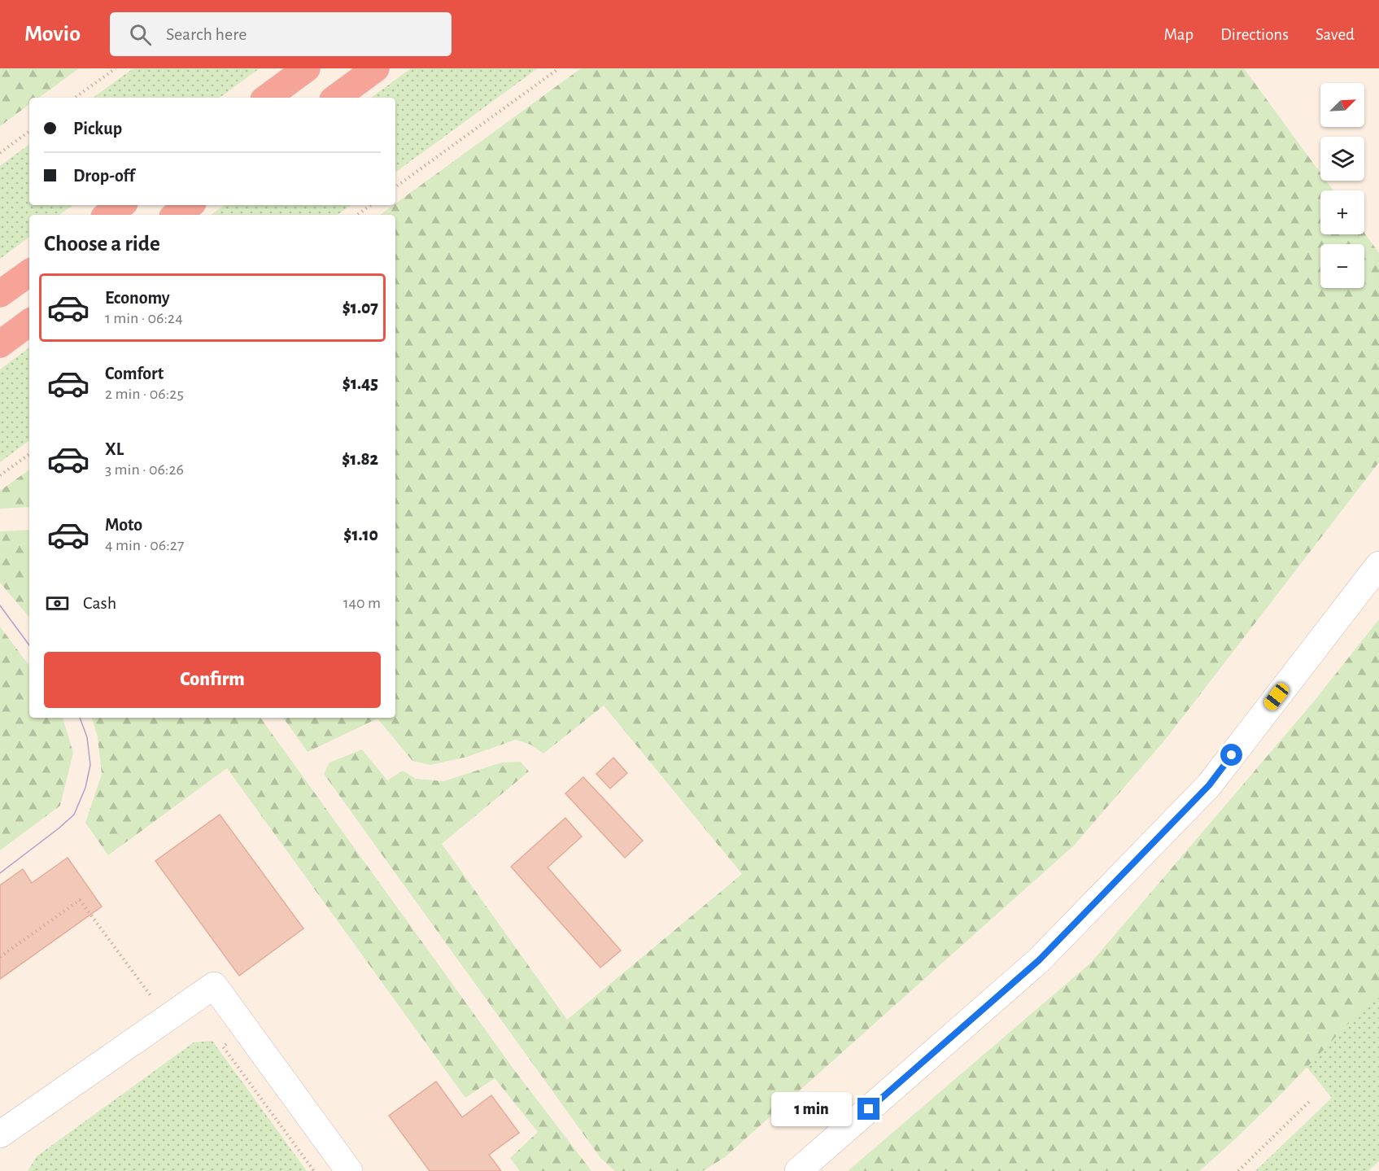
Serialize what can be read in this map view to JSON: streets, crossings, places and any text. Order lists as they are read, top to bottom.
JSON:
{
  "north": "top right",
  "page": {
    "header": "Movio",
    "search": "Search here",
    "nav": ["Map", "Directions", "Saved"],
    "map_buttons": ["+", "−"],
    "banner": ["Pickup", "Drop-off"],
    "heading": "Choose a ride",
    "list": [
      {
        "name": "Economy",
        "note": "1 min · 06:24",
        "value": "$1.07"
      },
      {
        "name": "Comfort",
        "note": "2 min · 06:25",
        "value": "$1.45"
      },
      {
        "name": "XL",
        "note": "3 min · 06:26",
        "value": "$1.82"
      },
      {
        "name": "Moto",
        "note": "4 min · 06:27",
        "value": "$1.10"
      }
    ],
    "pay": ["Cash", "140 m"],
    "buttons": "Confirm",
    "bubble": "1 min"
  }
}
